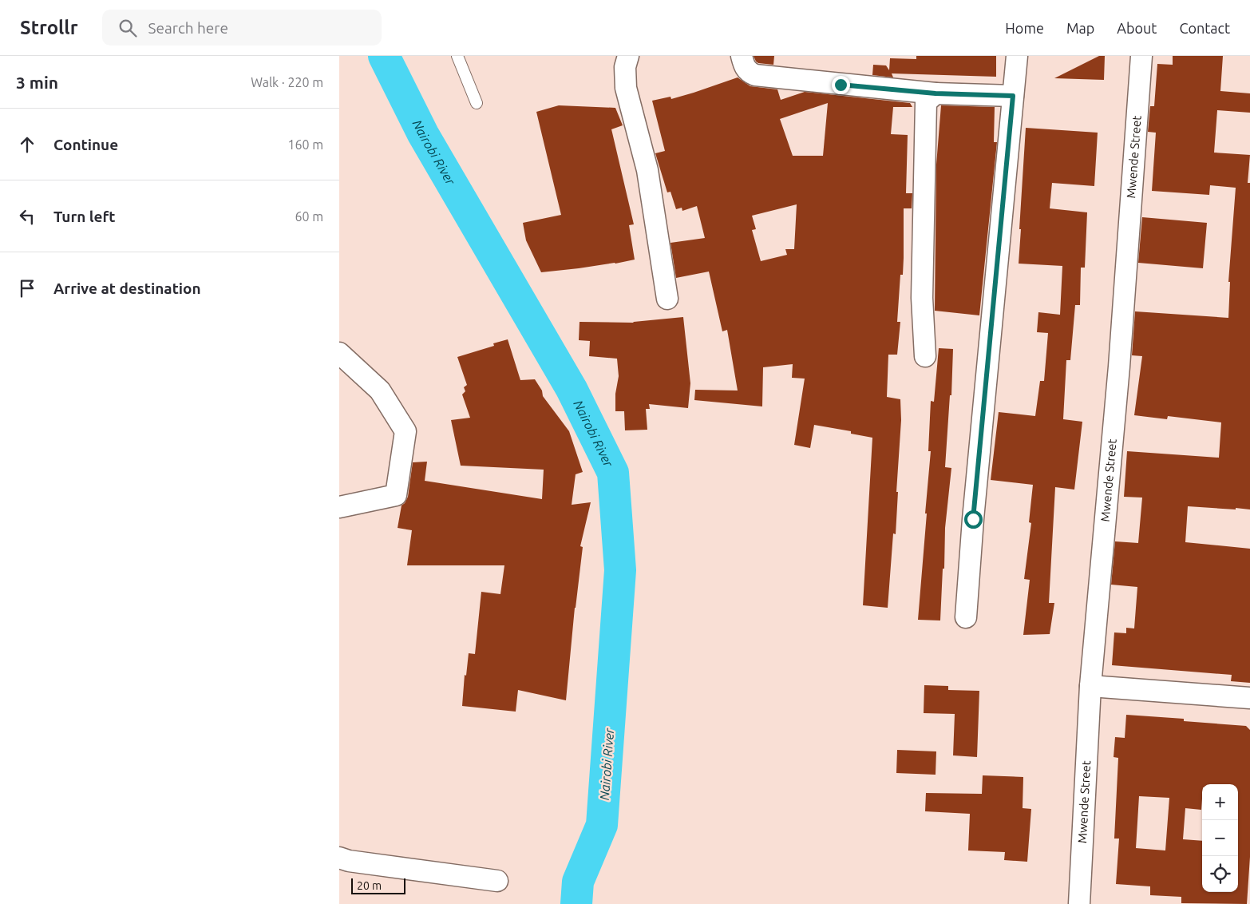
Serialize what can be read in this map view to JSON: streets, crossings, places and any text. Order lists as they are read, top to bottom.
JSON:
{
  "streets": {
    "street": ["Mwende Street"]
  },
  "water": ["Nairobi River"],
  "scale_bar": "20 m",
  "page": {
    "header": "Strollr",
    "search": "Search here",
    "nav": [
      "Home",
      "Map",
      "About",
      "Contact"
    ],
    "heading": ["3 min", "Walk · 220 m"],
    "list": [
      ["Continue", "160 m"],
      ["Turn left", "60 m"],
      "Arrive at destination"
    ],
    "map_buttons": ["+", "−"],
    "scale": "20 m"
  }
}
